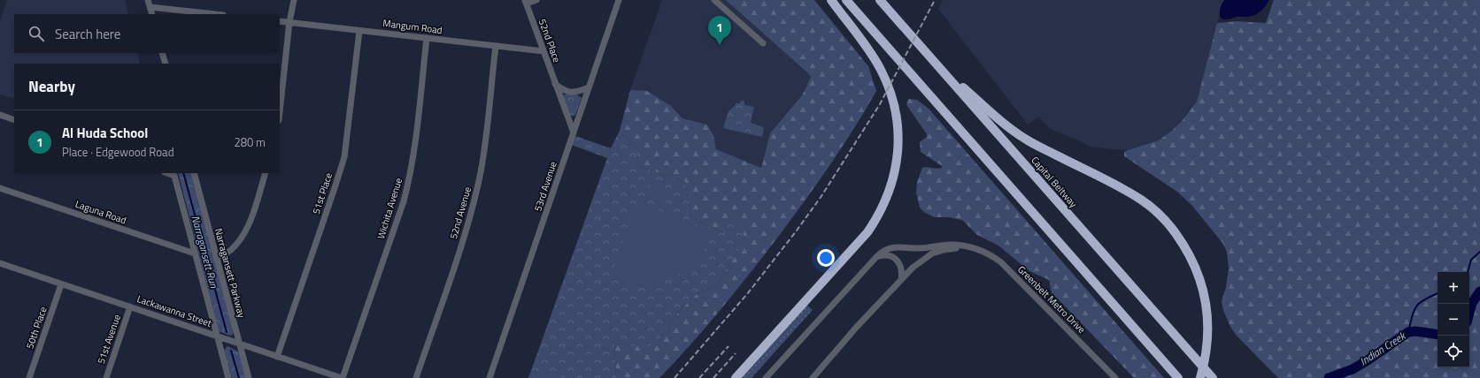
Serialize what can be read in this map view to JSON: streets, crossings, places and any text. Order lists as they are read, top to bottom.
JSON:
{
  "streets": {
    "highway": ["Capital Beltway"],
    "street": [
      "Mangum Road",
      "52nd Place",
      "53rd Avenue",
      "51st Place",
      "Wichita Avenue",
      "Laguna Road",
      "52nd Avenue",
      "Narragansett Parkway",
      "Greenbelt Metro Drive",
      "Lackawanna Street",
      "50th Place",
      "51st Avenue"
    ]
  },
  "crossings": [
    ["Mangum Road", "52nd Place"],
    ["Mangum Road", "51st Place"],
    ["Mangum Road", "Wichita Avenue"],
    ["Mangum Road", "52nd Avenue"],
    ["52nd Place", "53rd Avenue"],
    ["51st Place", "Lackawanna Street"],
    ["Wichita Avenue", "Lackawanna Street"],
    ["Narragansett Parkway", "Lackawanna Street"],
    ["Lackawanna Street", "50th Place"],
    ["Lackawanna Street", "51st Avenue"]
  ],
  "water": ["Narragansett Run", "Indian Creek"],
  "page": {
    "search": "Search here",
    "pins": "1",
    "heading": "Nearby",
    "list": [
      {
        "mark": "1",
        "name": "Al Huda School",
        "note": "Place · Edgewood Road",
        "value": "280 m"
      }
    ],
    "map_buttons": ["+", "−"]
  }
}
